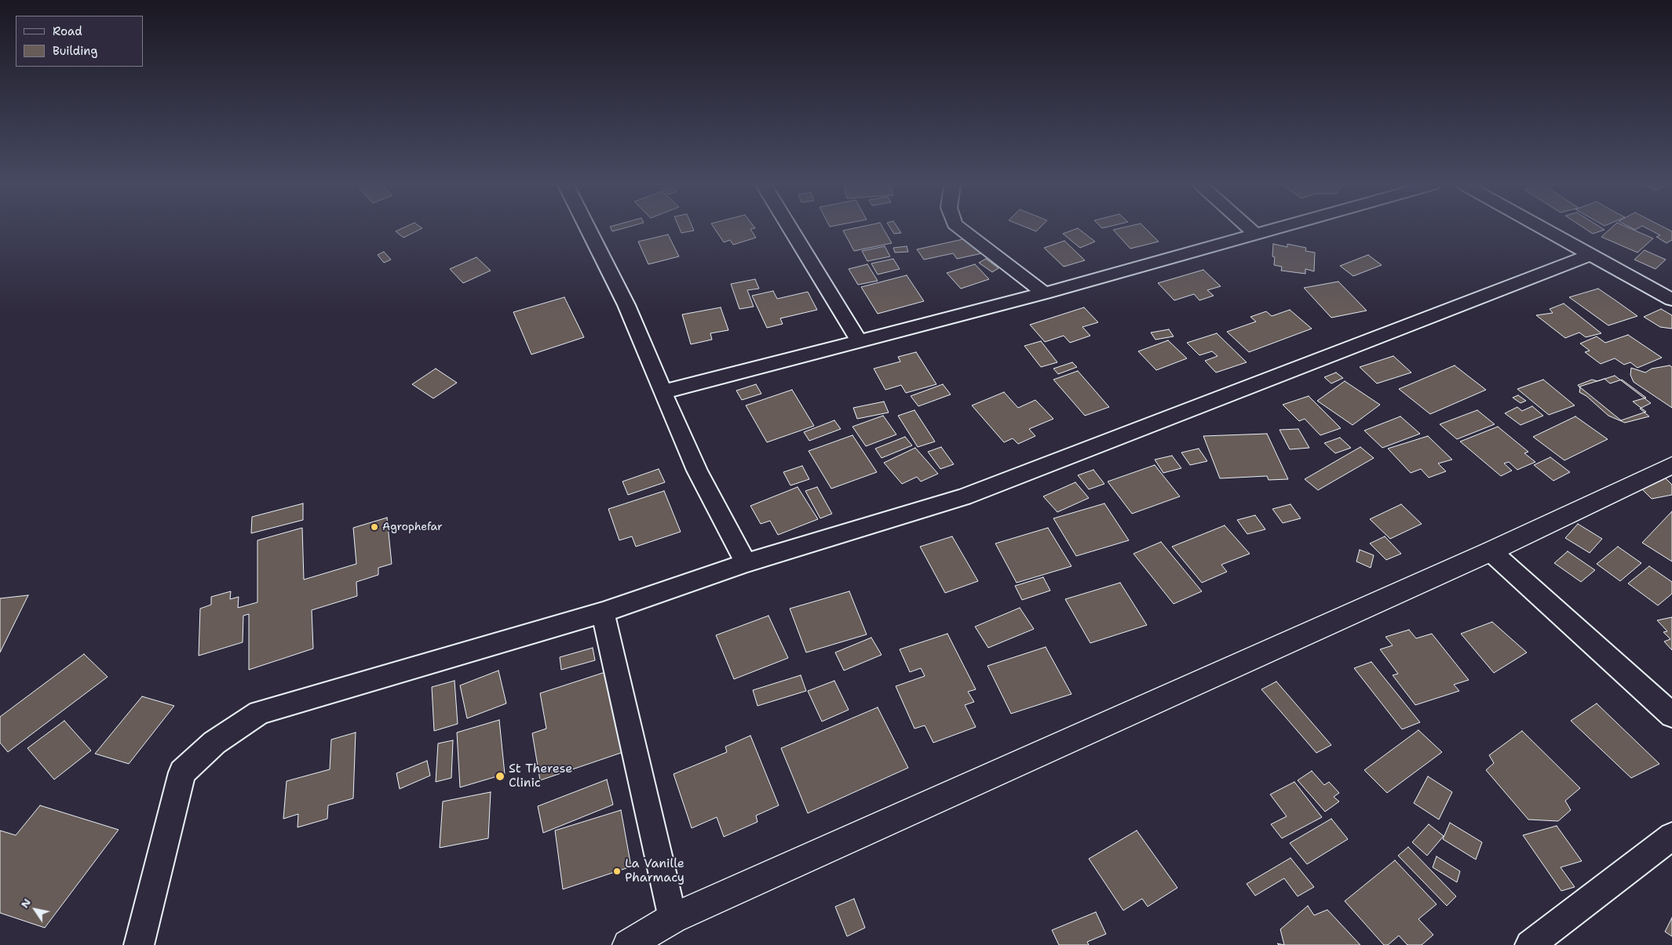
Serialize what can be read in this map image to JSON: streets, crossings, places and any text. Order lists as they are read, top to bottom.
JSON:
{
  "places": ["Agrophefar", "St Therese Clinic", "La Vanille Pharmacy"],
  "legend": ["Road", "Building"],
  "north": "top left"
}
